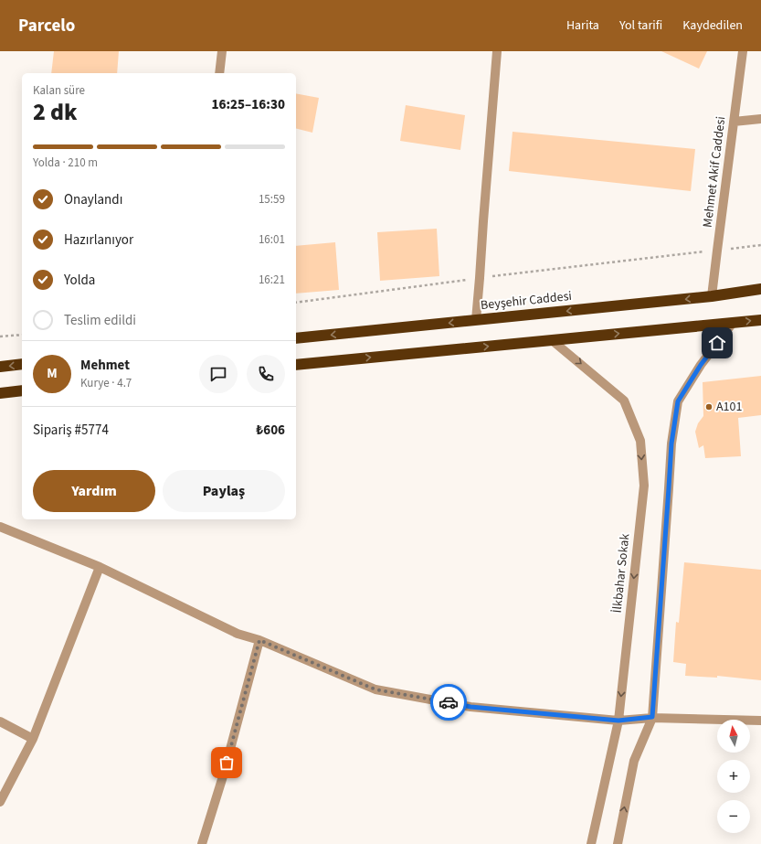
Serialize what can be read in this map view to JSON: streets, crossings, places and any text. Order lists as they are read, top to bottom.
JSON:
{
  "streets": {
    "highway": ["Beyşehir Caddesi"],
    "street": ["Mehmet Akif Caddesi", "İlkbahar Sokak"]
  },
  "crossings": [
    ["Mehmet Akif Caddesi", "Beyşehir Caddesi"]
  ],
  "places": ["A101"],
  "north": "top",
  "page": {
    "header": "Parcelo",
    "nav": ["Harita", "Yol tarifi", "Kaydedilen"],
    "heading": ["2 dk", "Kalan süre", "16:25–16:30"],
    "panel": [
      "Mehmet",
      "Kurye · 4.7",
      "Sipariş #5774",
      "₺606"
    ],
    "bar": "Yolda · 210 m",
    "list": [
      ["Onaylandı", "15:59"],
      ["Hazırlanıyor", "16:01"],
      ["Yolda", "16:21"],
      "Teslim edildi"
    ],
    "round": "M",
    "buttons": ["Yardım", "Paylaş"],
    "map_buttons": ["+", "−"]
  }
}
